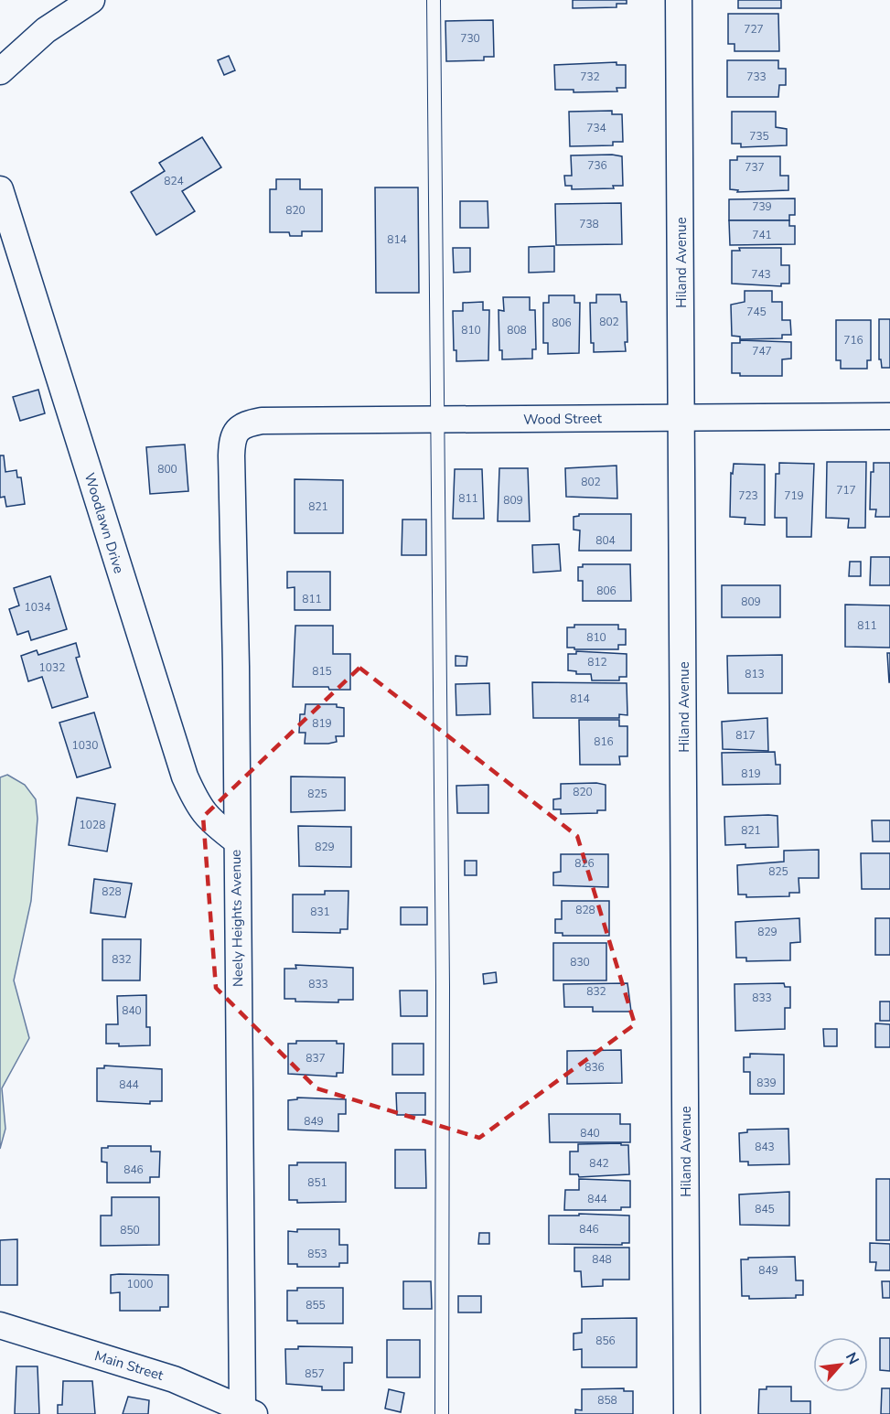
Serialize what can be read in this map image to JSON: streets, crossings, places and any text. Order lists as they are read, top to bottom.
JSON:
{
  "streets": {
    "street": [
      "Hiland Avenue",
      "Wood Street",
      "Woodlawn Drive",
      "Neely Heights Avenue",
      "Main Street"
    ]
  },
  "crossings": [
    ["Hiland Avenue", "Wood Street"],
    ["Wood Street", "Neely Heights Avenue"],
    ["Woodlawn Drive", "Neely Heights Avenue"],
    ["Neely Heights Avenue", "Main Street"]
  ],
  "house_numbers": [
    "727",
    "730",
    "732",
    "733",
    "734",
    "735",
    "736",
    "737",
    "824",
    "739",
    "820",
    "738",
    "741",
    "814",
    "743",
    "745",
    "802",
    "806",
    "810",
    "808",
    "716",
    "747",
    "800",
    "802",
    "717",
    "723",
    "719",
    "811",
    "809",
    "821",
    "804",
    "806",
    "811",
    "809",
    "1034",
    "811",
    "810",
    "812",
    "1032",
    "815",
    "813",
    "814",
    "819",
    "817",
    "816",
    "1030",
    "819",
    "820",
    "825",
    "1028",
    "821",
    "829",
    "826",
    "825",
    "828",
    "828",
    "831",
    "829",
    "832",
    "830",
    "833",
    "832",
    "833",
    "840",
    "837",
    "836",
    "839",
    "844",
    "849",
    "840",
    "843",
    "842",
    "846",
    "851",
    "844",
    "845",
    "846",
    "850",
    "853",
    "848",
    "849",
    "1000",
    "855",
    "856",
    "857",
    "858"
  ],
  "north": "top right"
}
